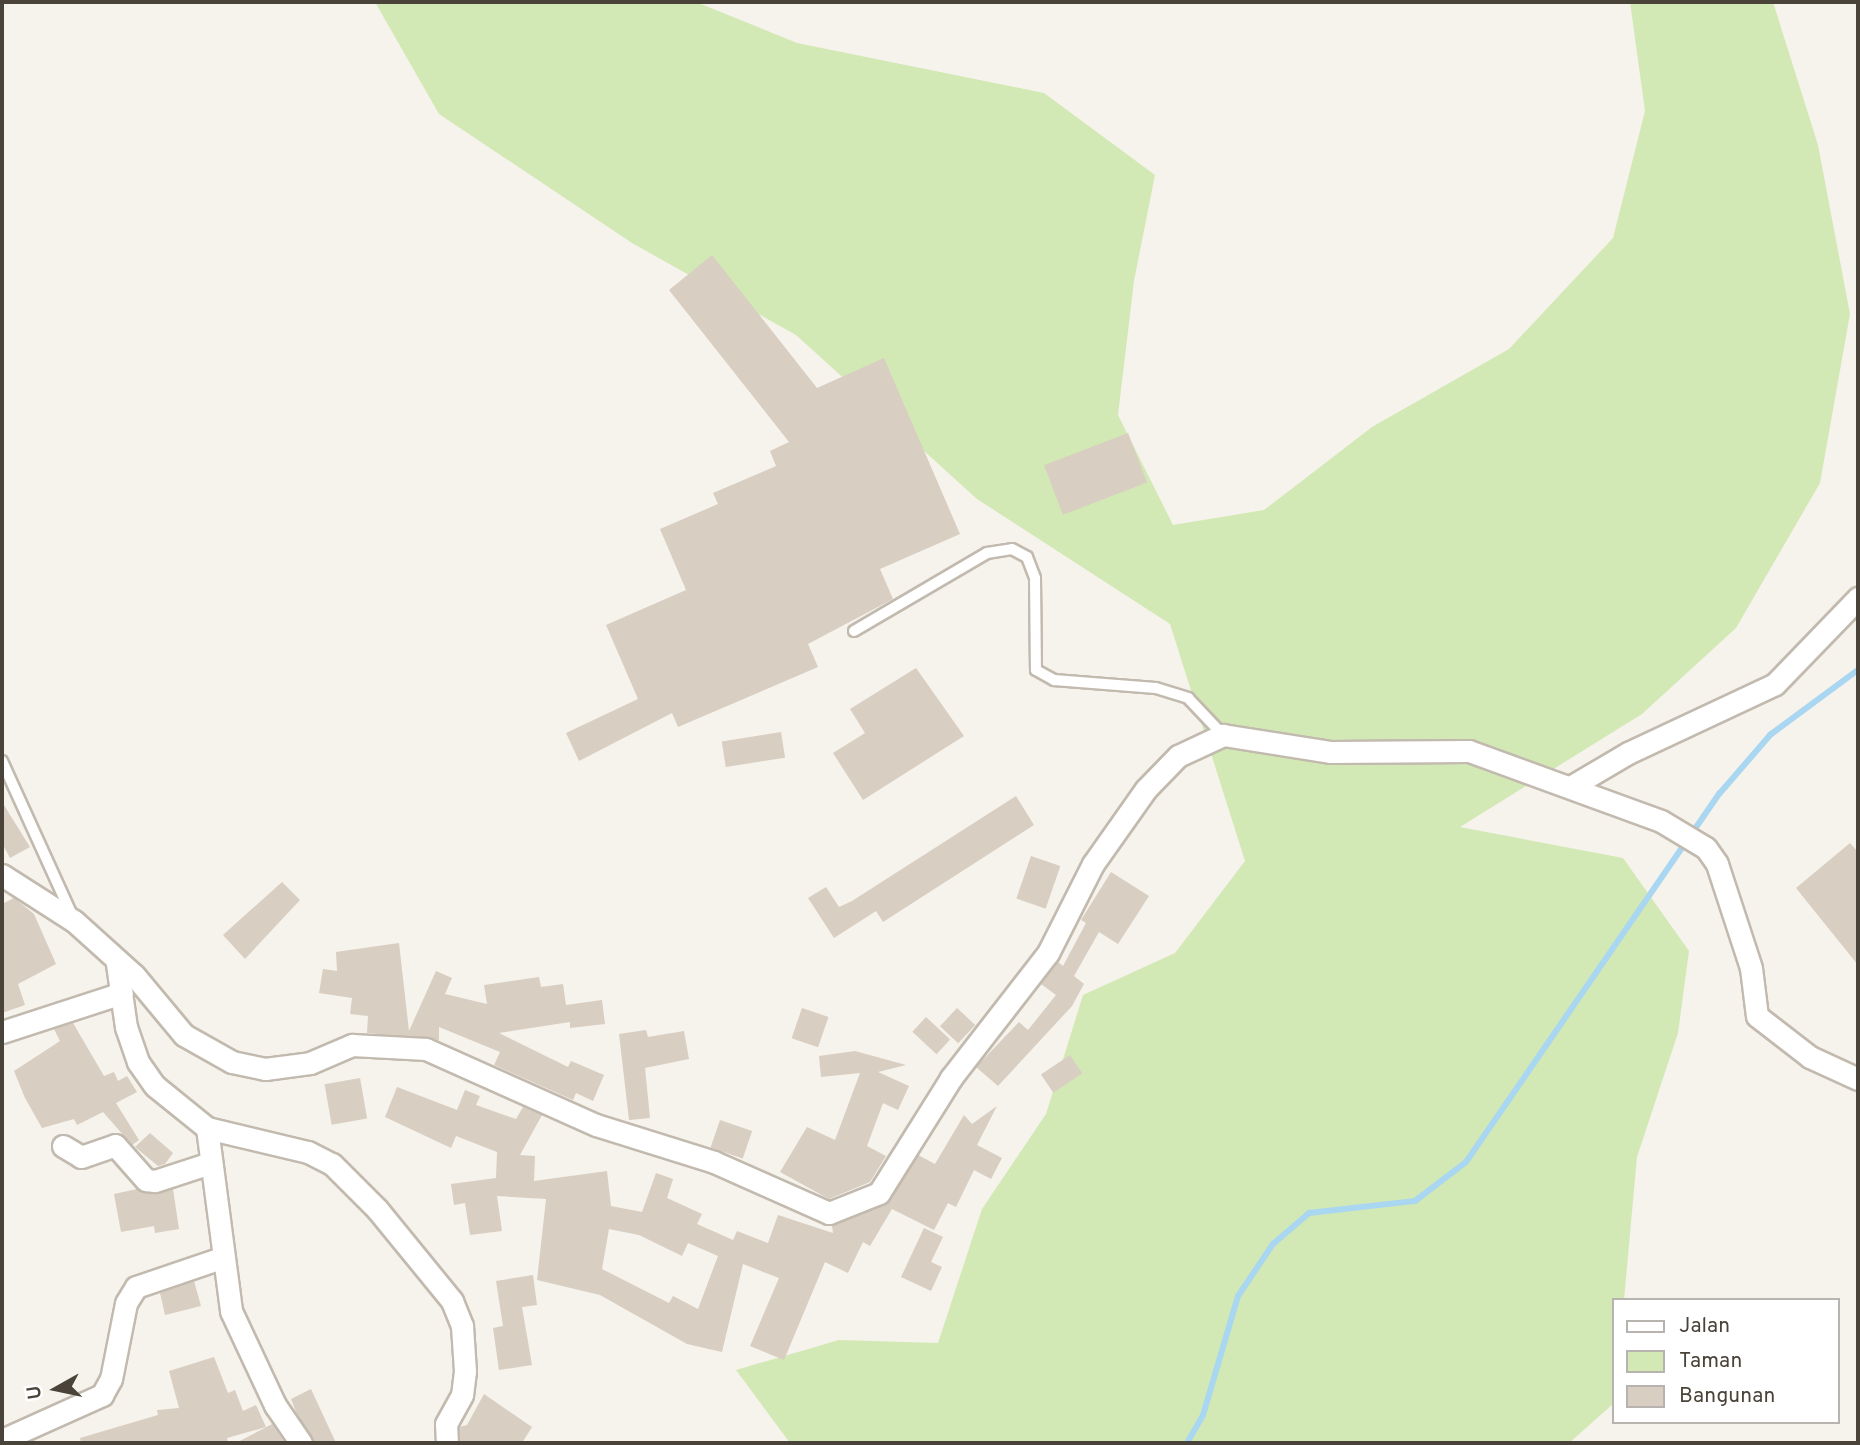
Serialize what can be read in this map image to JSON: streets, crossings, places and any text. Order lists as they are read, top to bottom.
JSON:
{
  "legend": ["Jalan", "Taman", "Bangunan"],
  "north": "left"
}
